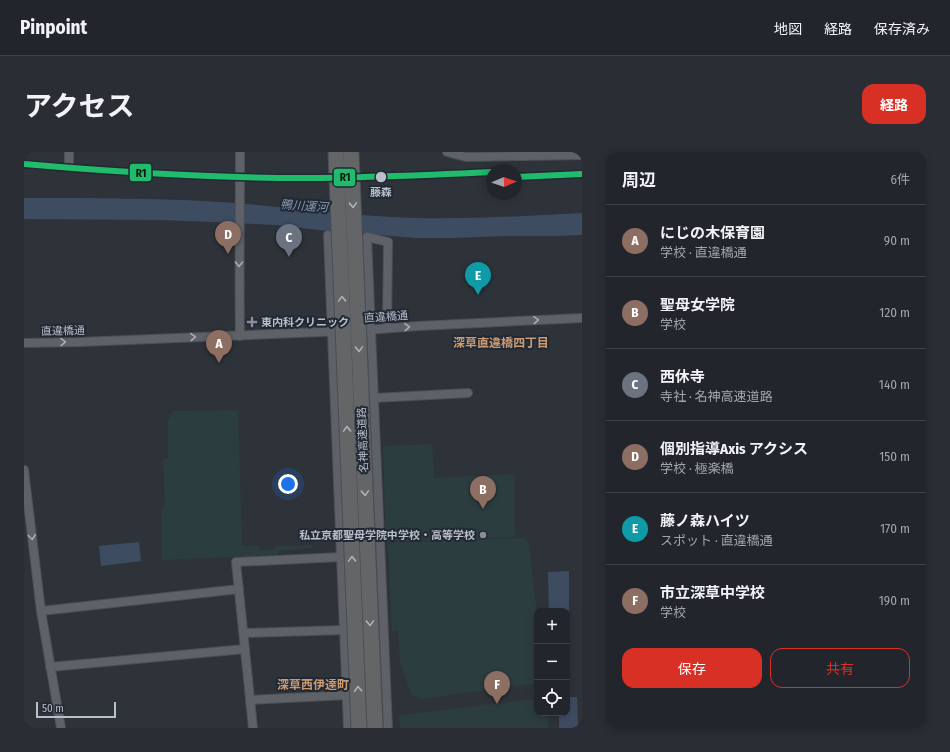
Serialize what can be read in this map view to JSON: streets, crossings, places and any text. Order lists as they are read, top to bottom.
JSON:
{
  "streets": {
    "highway": ["名神高速道路"],
    "street": ["直違橋通"]
  },
  "one_way": ["直違橋通"],
  "districts": ["深草直違橋四丁目", "深草西伊達町"],
  "water": ["鴨川運河"],
  "places": {
    "other": ["藤森", "私立京都聖母学院中学校・高等学校"],
    "health": ["東内科クリニック"]
  },
  "lines": ["transit line R1"],
  "scale_bar": "50 m",
  "north": "right",
  "page": {
    "header": "Pinpoint",
    "nav": ["地図", "経路", "保存済み"],
    "title": "アクセス",
    "buttons": [
      "経路",
      ["保存", "共有"]
    ],
    "heading": ["周辺", "6件"],
    "list": [
      {
        "mark": "A",
        "name": "にじの木保育園",
        "note": "学校 · 直違橋通",
        "value": "90 m"
      },
      {
        "mark": "B",
        "name": "聖母女学院",
        "note": "学校",
        "value": "120 m"
      },
      {
        "mark": "C",
        "name": "西休寺",
        "note": "寺社 · 名神高速道路",
        "value": "140 m"
      },
      {
        "mark": "D",
        "name": "個別指導Axis アクシス",
        "note": "学校 · 極楽橋",
        "value": "150 m"
      },
      {
        "mark": "E",
        "name": "藤ノ森ハイツ",
        "note": "スポット · 直違橋通",
        "value": "170 m"
      },
      {
        "mark": "F",
        "name": "市立深草中学校",
        "note": "学校",
        "value": "190 m"
      }
    ],
    "pins": [
      "D",
      "C",
      "E",
      "A",
      "B",
      "F"
    ],
    "map_buttons": ["+", "−"],
    "scale": "50 m"
  }
}
